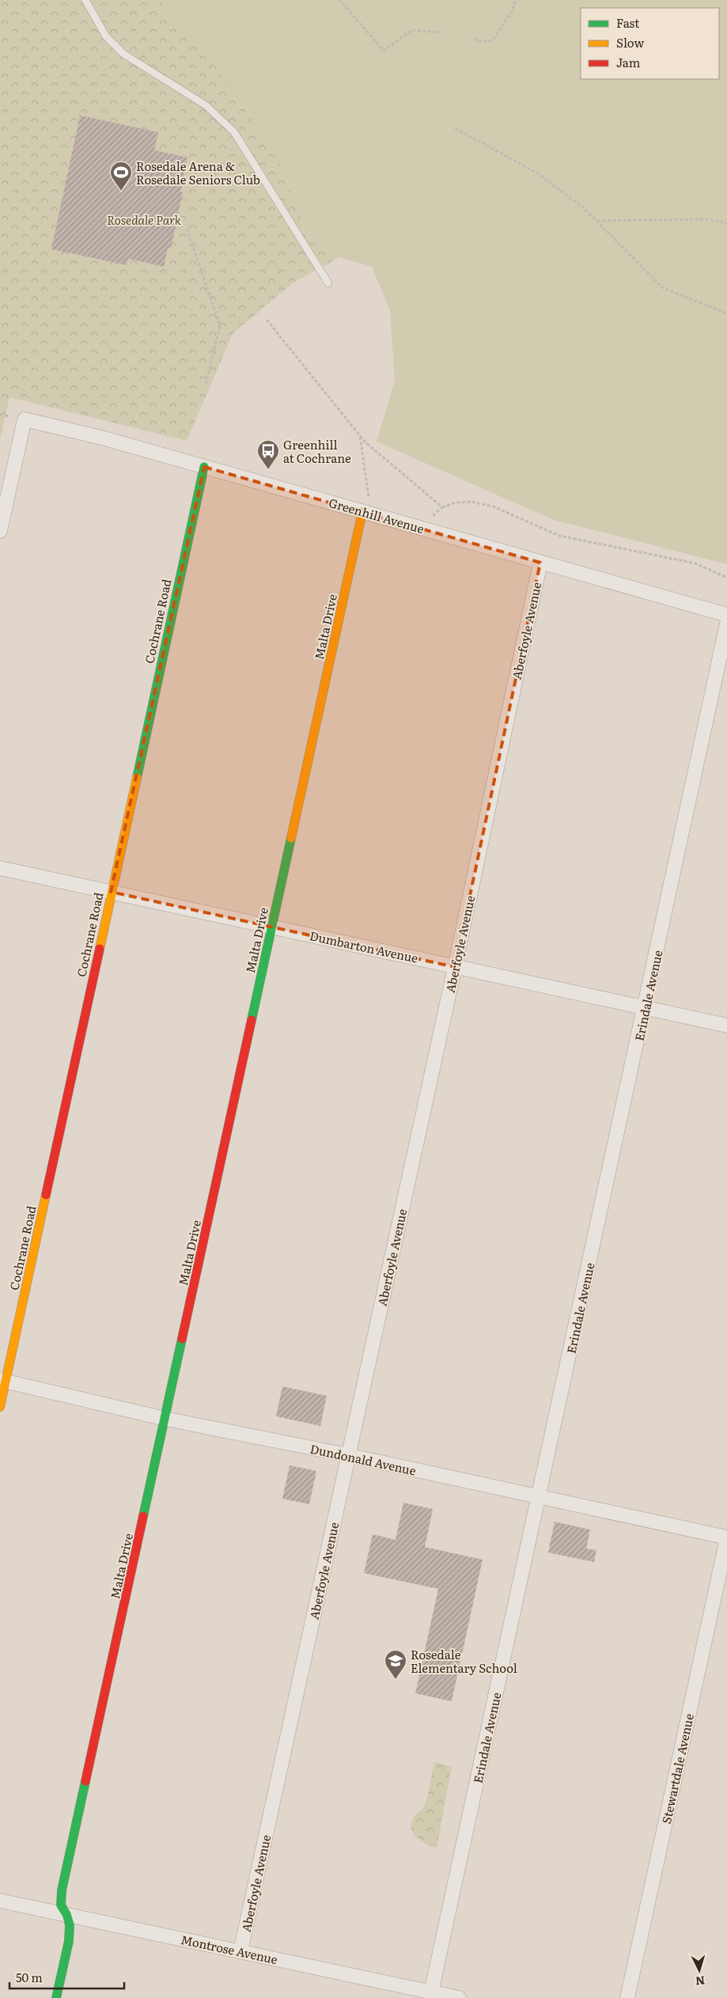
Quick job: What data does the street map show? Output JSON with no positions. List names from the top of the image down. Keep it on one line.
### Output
{"streets":{"street":["Greenhill Avenue","Cochrane Road","Malta Drive","Aberfoyle Avenue","Dumbarton Avenue","Erindale Avenue","Dundonald Avenue","Stewartdale Avenue","Montrose Avenue"]},"crossings":[["Greenhill Avenue","Cochrane Road"],["Greenhill Avenue","Malta Drive"],["Greenhill Avenue","Aberfoyle Avenue"],["Cochrane Road","Dumbarton Avenue"],["Cochrane Road","Dundonald Avenue"],["Malta Drive","Dumbarton Avenue"],["Malta Drive","Dundonald Avenue"],["Malta Drive","Montrose Avenue"],["Aberfoyle Avenue","Dumbarton Avenue"],["Aberfoyle Avenue","Dundonald Avenue"],["Aberfoyle Avenue","Montrose Avenue"],["Dumbarton Avenue","Erindale Avenue"],["Erindale Avenue","Dundonald Avenue"],["Erindale Avenue","Montrose Avenue"],["Dundonald Avenue","Stewartdale Avenue"]],"parks":["Rosedale Park"],"places":{"sports":["Rosedale Arena & Rosedale Seniors Club"],"bus stop":["Greenhill at Cochrane"],"school or university":["Rosedale Elementary School"]},"legend":["Fast","Slow","Jam"],"scale_bar":"50 m","north":"bottom"}
